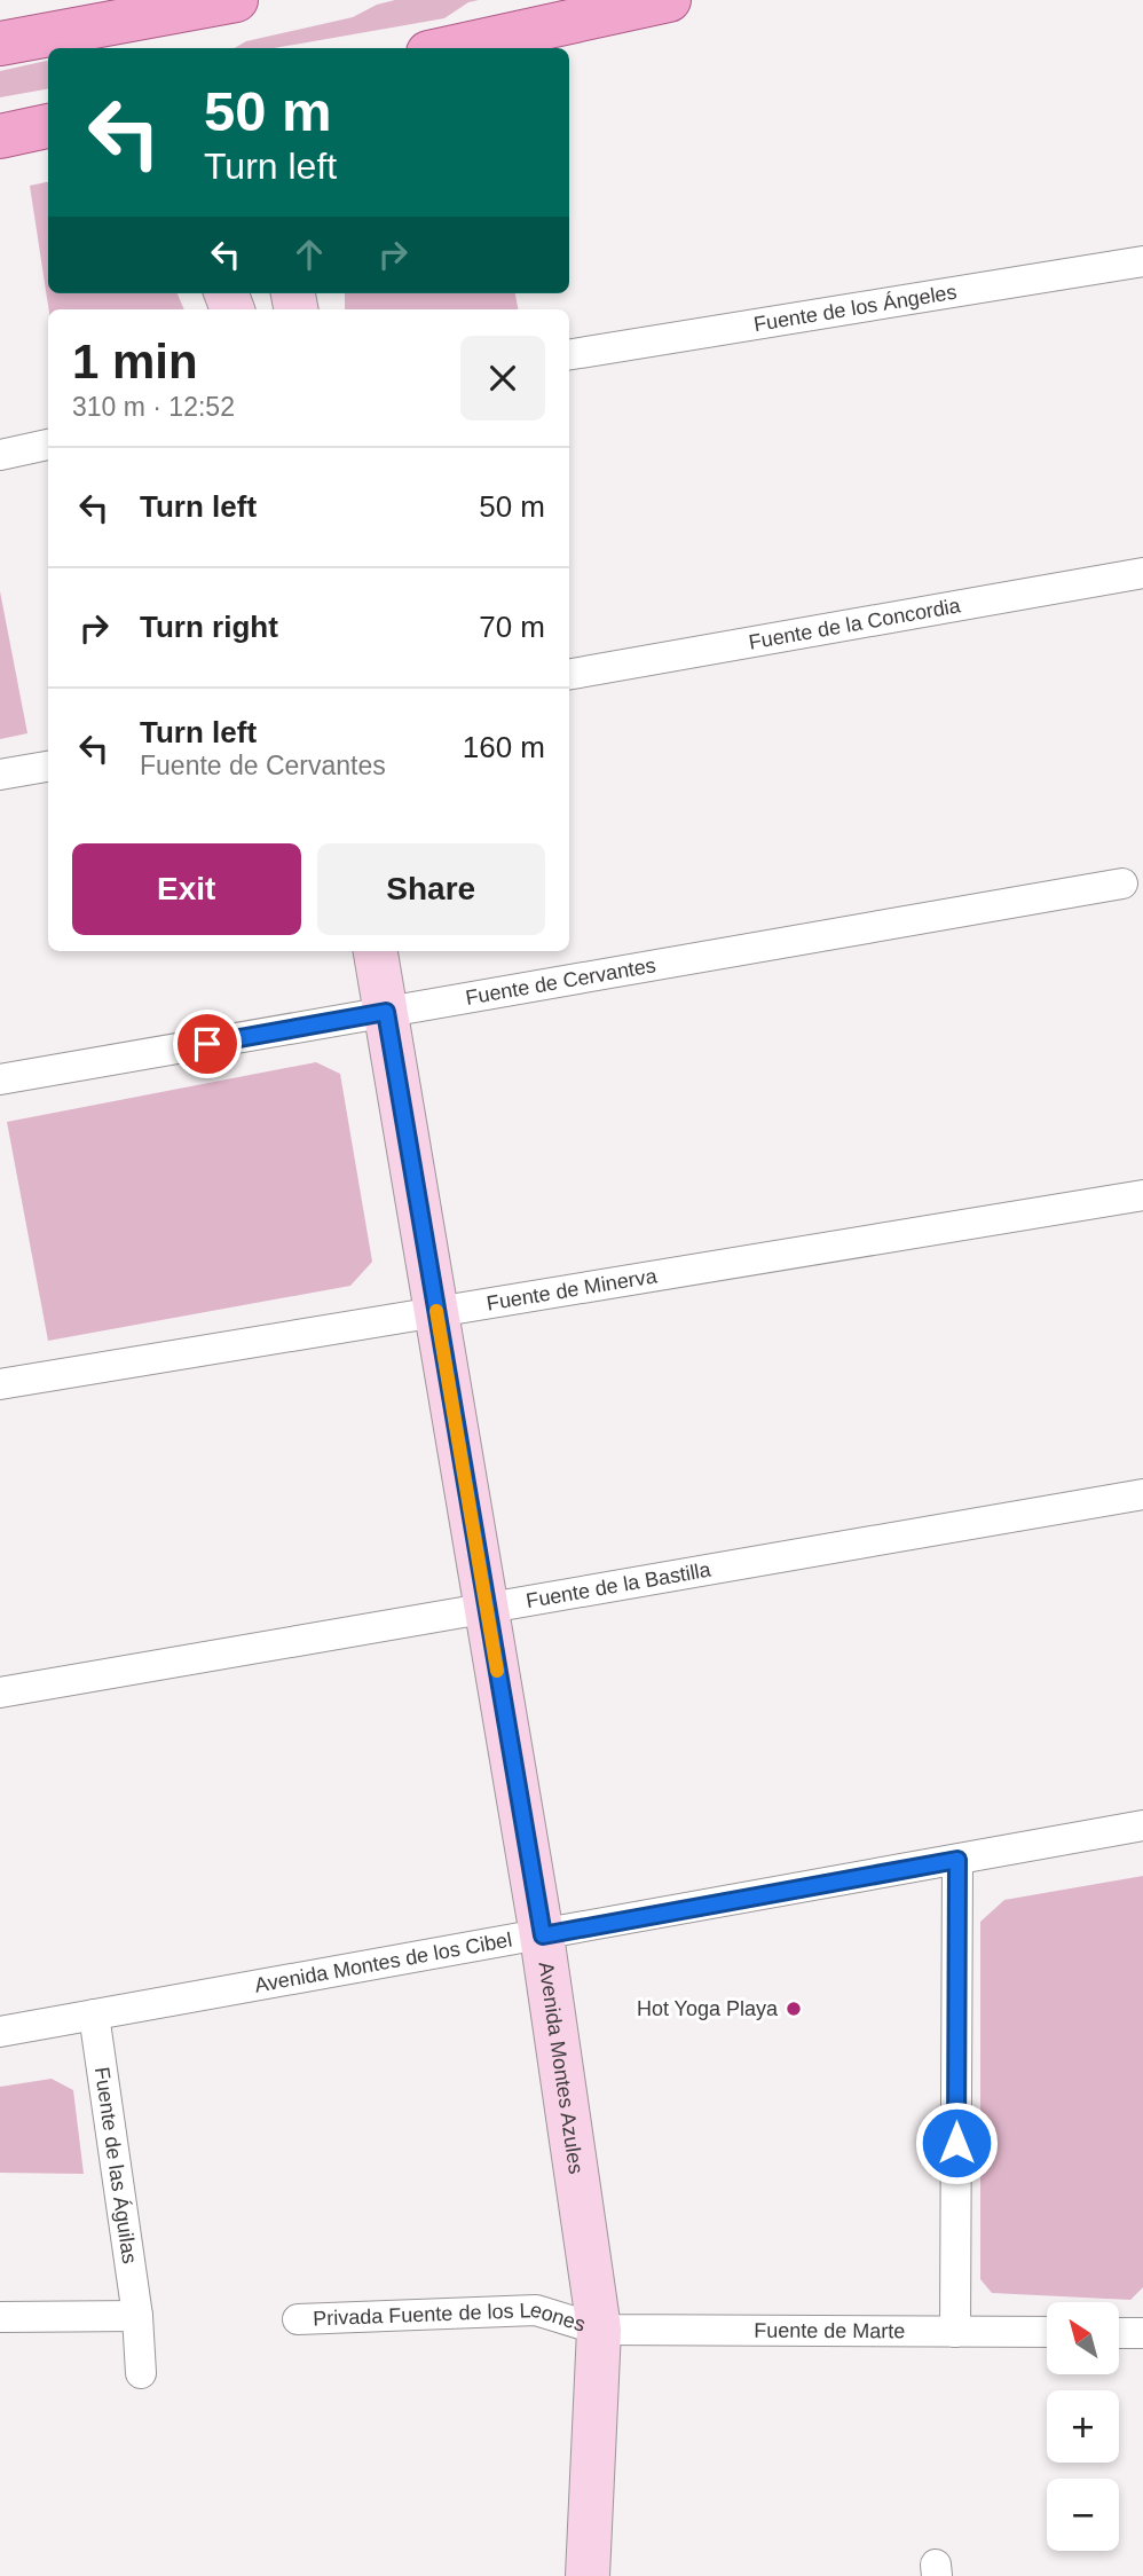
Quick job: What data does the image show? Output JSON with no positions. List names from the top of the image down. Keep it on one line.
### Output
{"streets":{"street":["Fuente de los Ángeles","Fuente de la Concordia","Fuente de Cervantes","Fuente de Minerva","Fuente de la Bastilla","Avenida Montes de los Cibel","Avenida Montes Azules","Fuente de las Águilas","Privada Fuente de los Leones","Fuente de Marte"]},"crossings":[["Fuente de Cervantes","Avenida Montes Azules"],["Fuente de Minerva","Avenida Montes Azules"],["Fuente de la Bastilla","Avenida Montes Azules"],["Avenida Montes de los Cibel","Avenida Montes Azules"],["Avenida Montes de los Cibel","Fuente de las Águilas"],["Avenida Montes Azules","Privada Fuente de los Leones"],["Avenida Montes Azules","Fuente de Marte"],["Privada Fuente de los Leones","Fuente de Marte"]],"places":["Hot Yoga Playa"],"north":"top left","page":{"turn":["50 m","Turn left"],"heading":["1 min","310 m · 12:52"],"list":[{"name":"Turn left","value":"50 m"},{"name":"Turn right","value":"70 m"},{"name":"Turn left","note":"Fuente de Cervantes","value":"160 m"}],"buttons":["Exit","Share"],"map_buttons":["+","−"]}}
